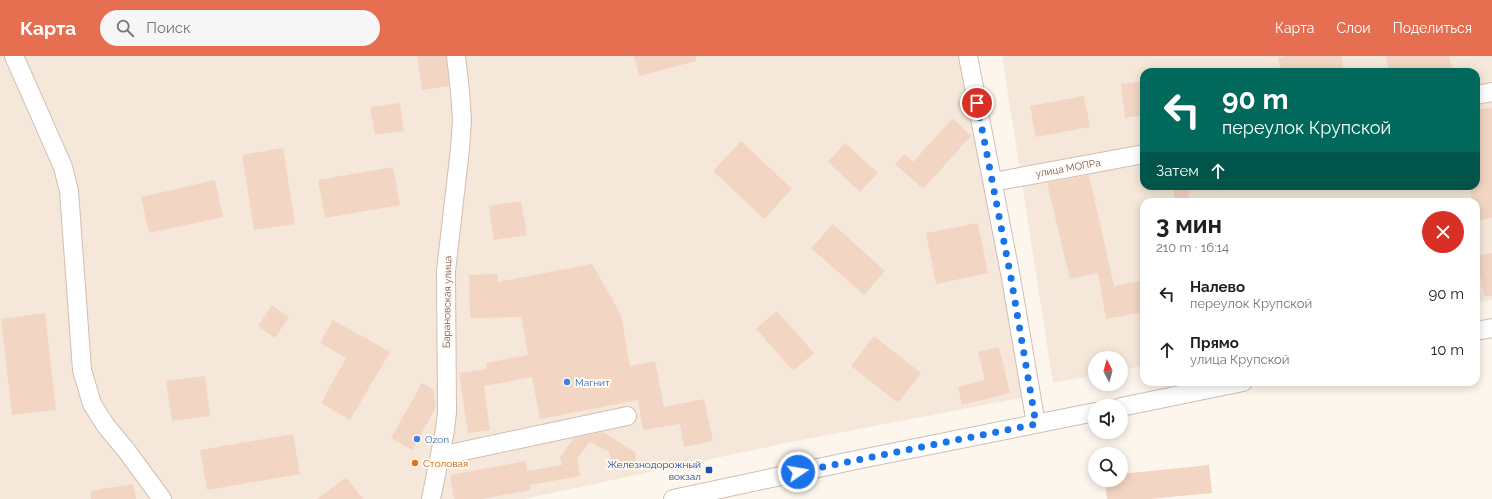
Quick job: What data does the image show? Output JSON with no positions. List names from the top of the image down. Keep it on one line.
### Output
{"streets":{"street":["улица МОПРа","Барановская улица"]},"places":{"other":["Магнит","Ozon","Столовая"],"transit":["Железнодорожный вокзал"]},"north":"top","page":{"header":"Карта","search":"Поиск","nav":["Карта","Слои","Поделиться"],"turn":["90 m","переулок Крупской"],"then":"Затем","heading":["3 мин","210 m · 16:14"],"list":[{"name":"Налево","note":"переулок Крупской","value":"90 m"},{"name":"Прямо","note":"улица Крупской","value":"10 m"}]}}
